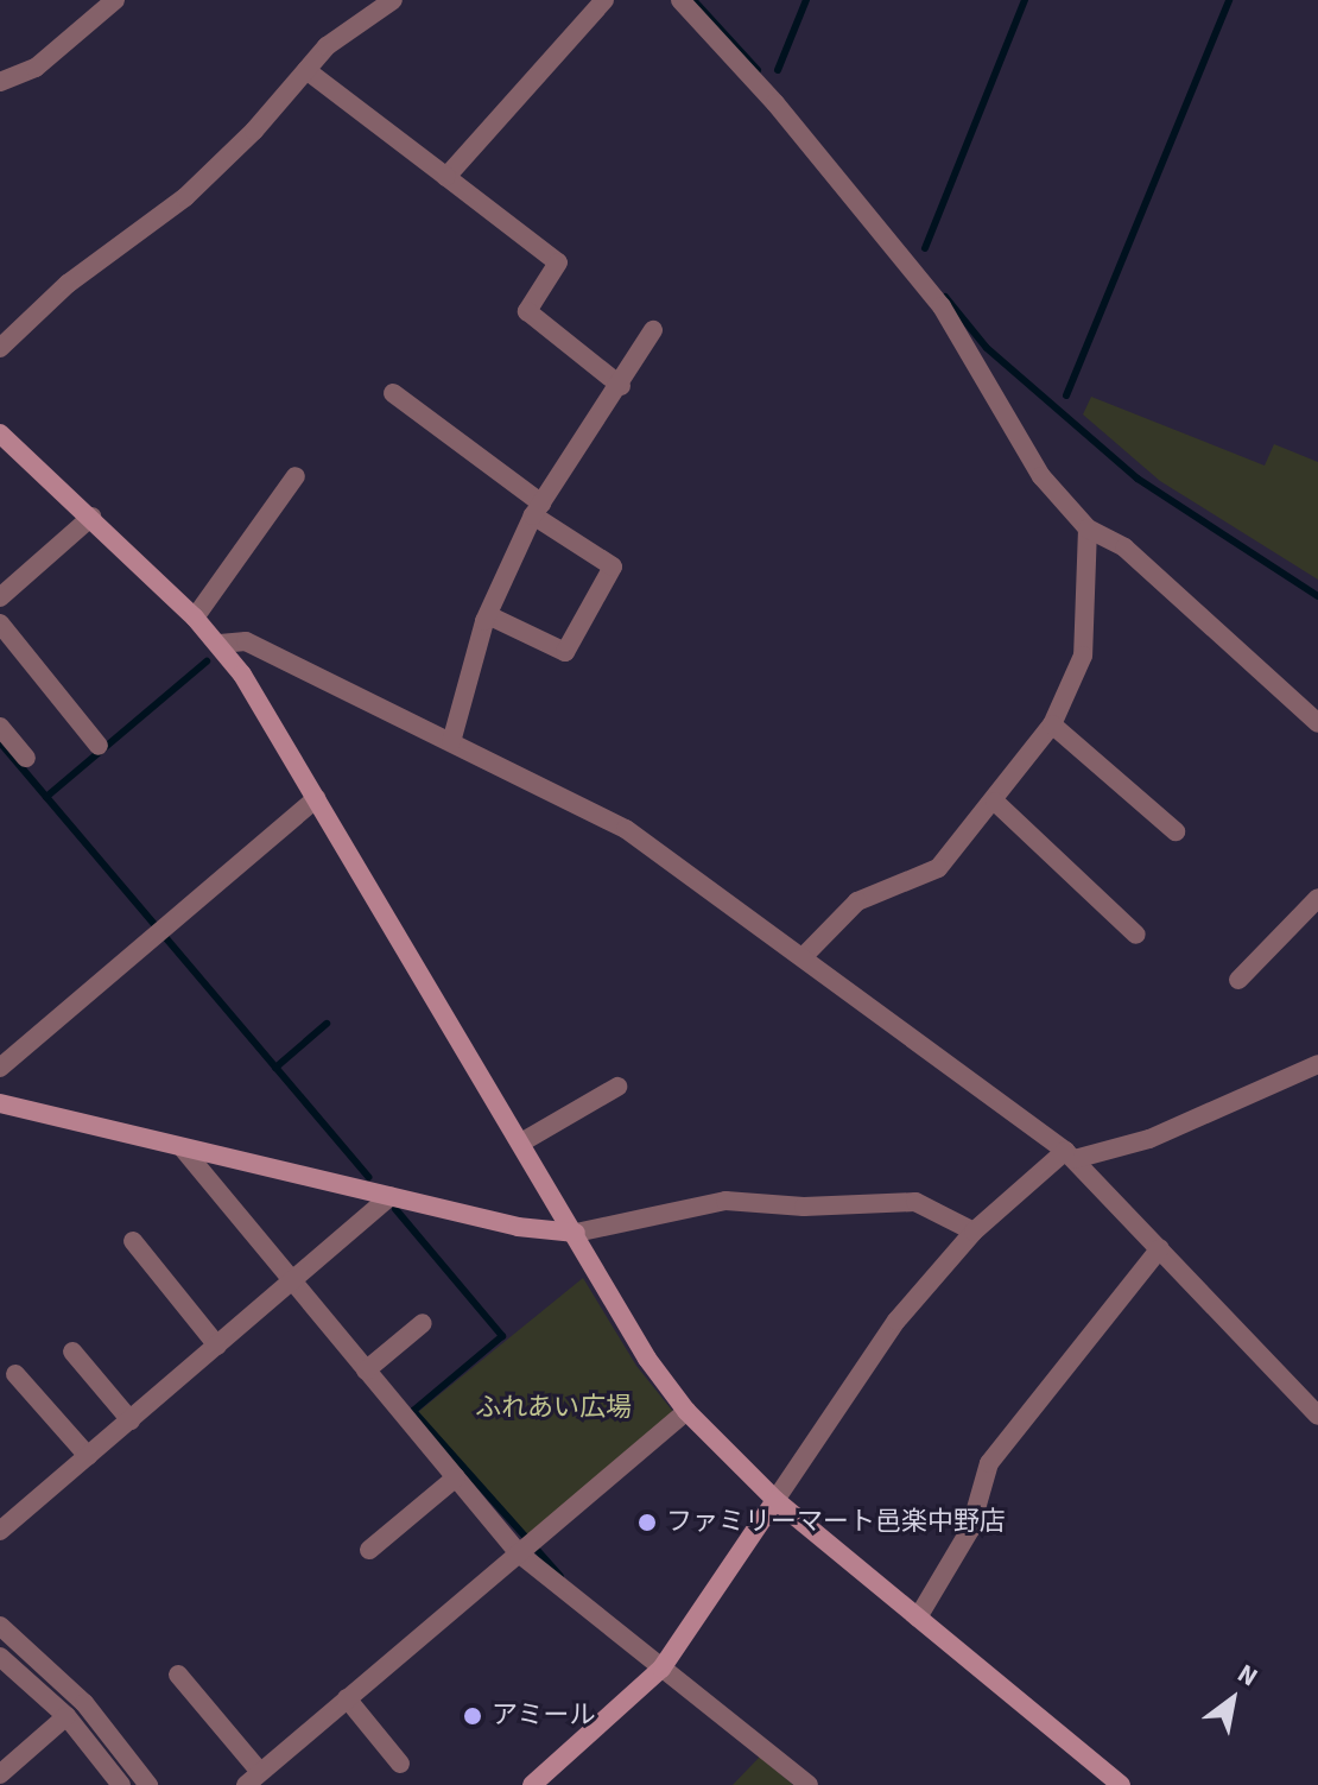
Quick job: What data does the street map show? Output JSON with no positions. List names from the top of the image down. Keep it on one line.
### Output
{"parks":["ふれあい広場"],"places":["ファミリーマート邑楽中野店","アミール"],"north":"top right"}
